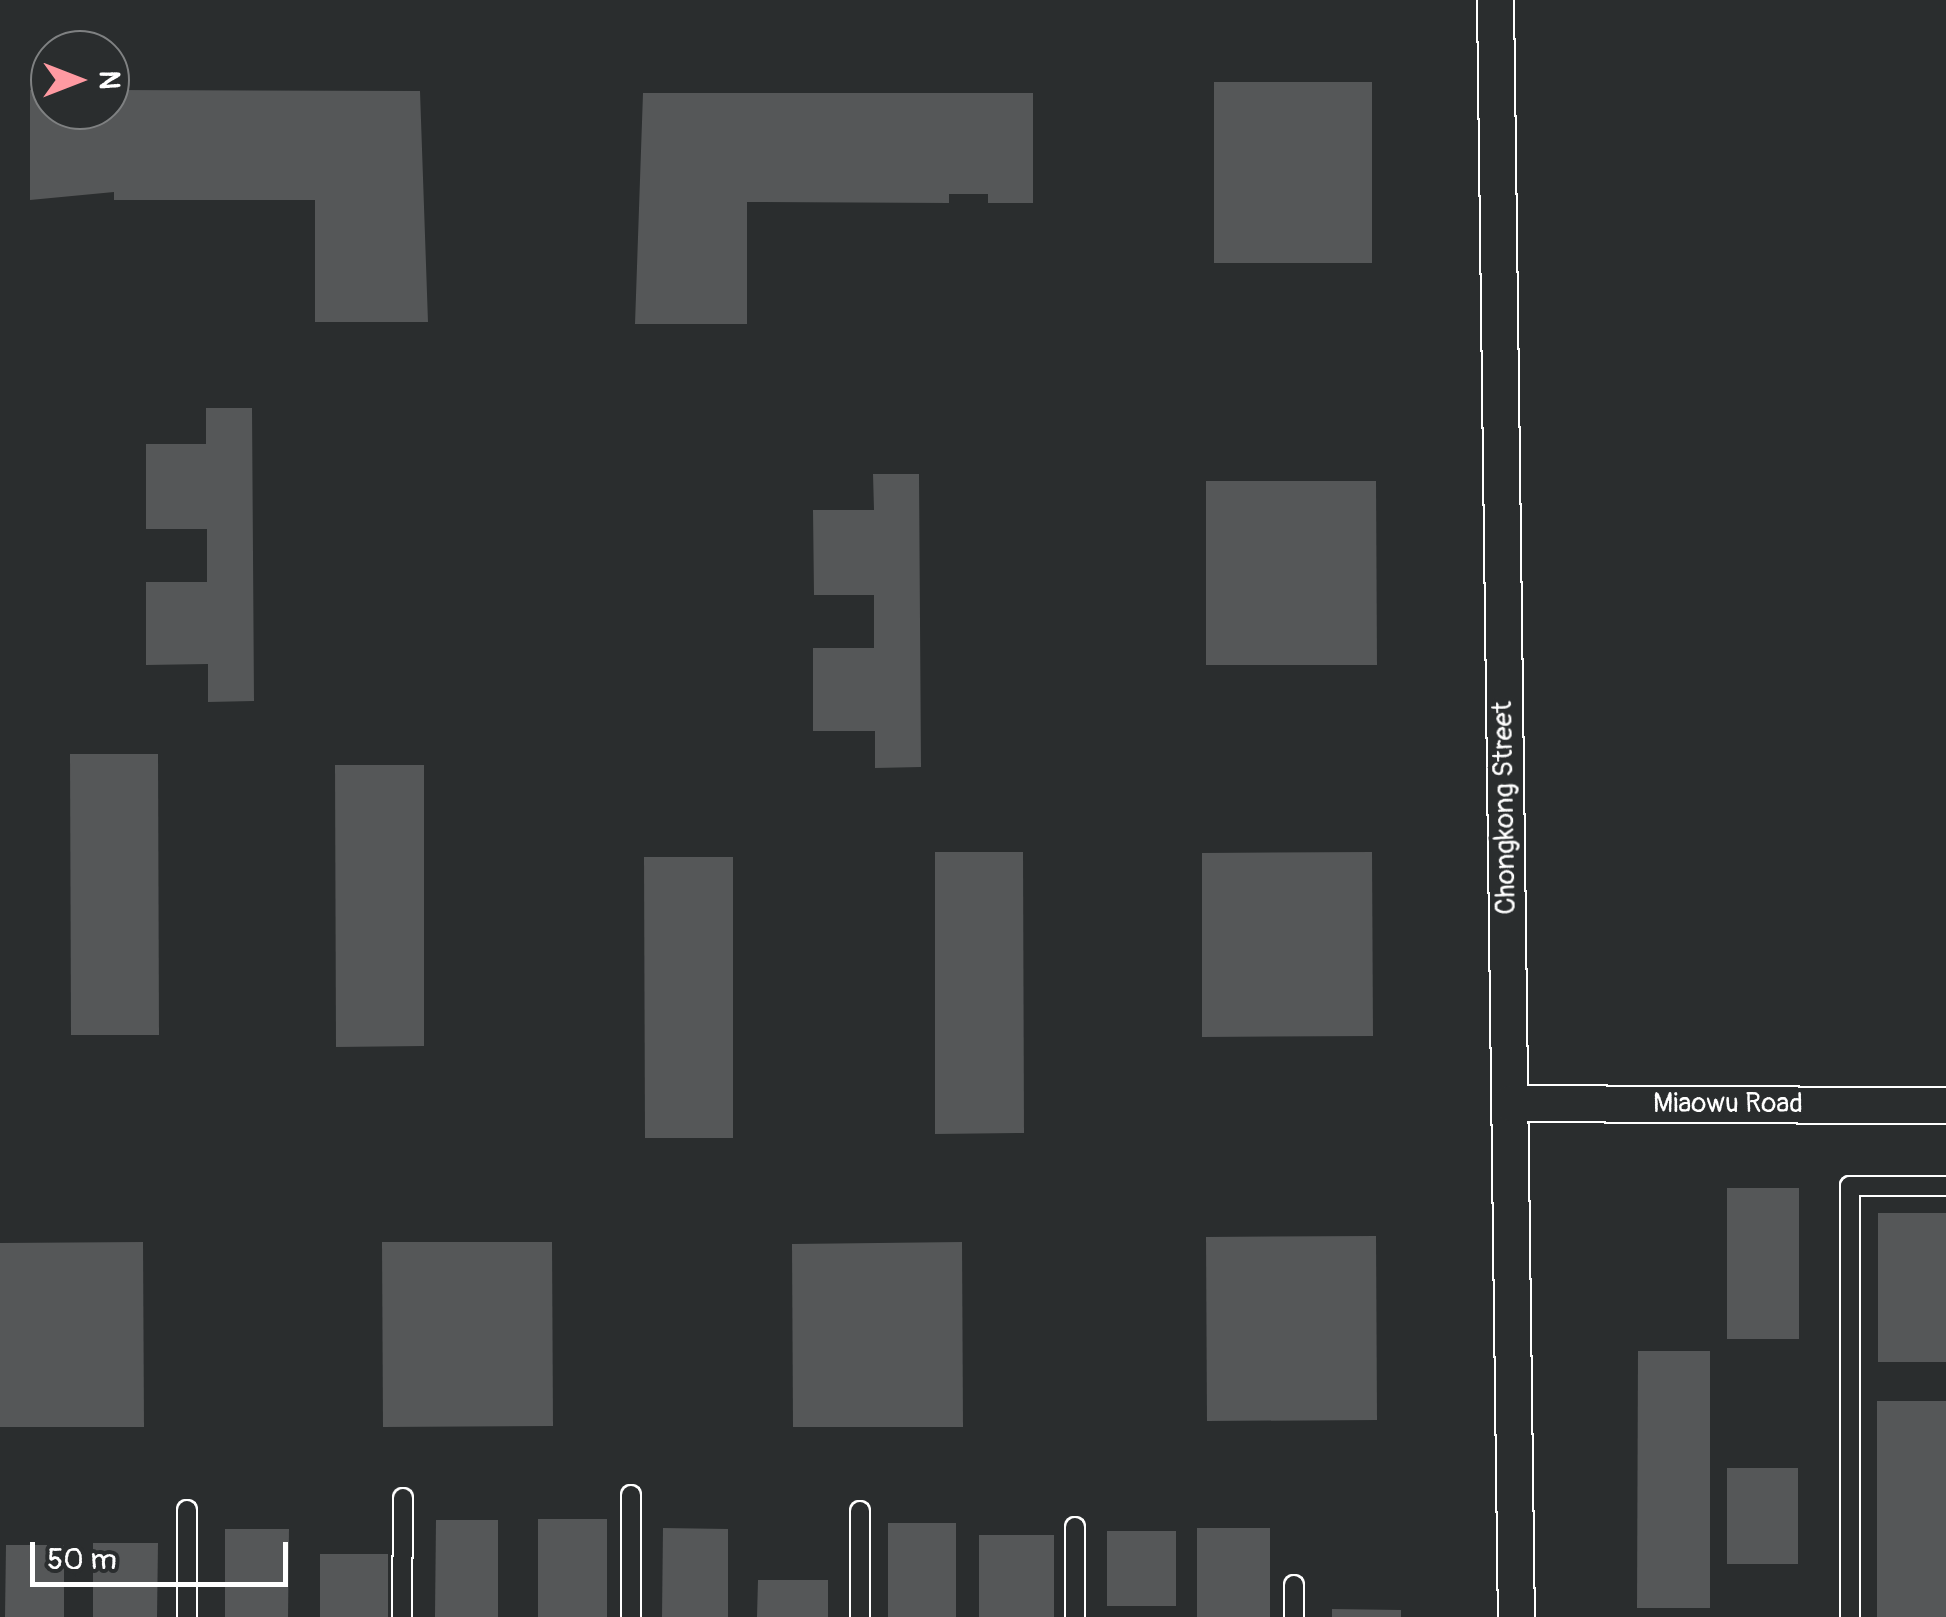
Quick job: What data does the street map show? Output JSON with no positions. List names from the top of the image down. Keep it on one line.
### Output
{"streets":{"street":["Chongkong Street","Miaowu Road"]},"crossings":[["Chongkong Street","Miaowu Road"]],"scale_bar":"50 m","north":"right"}
